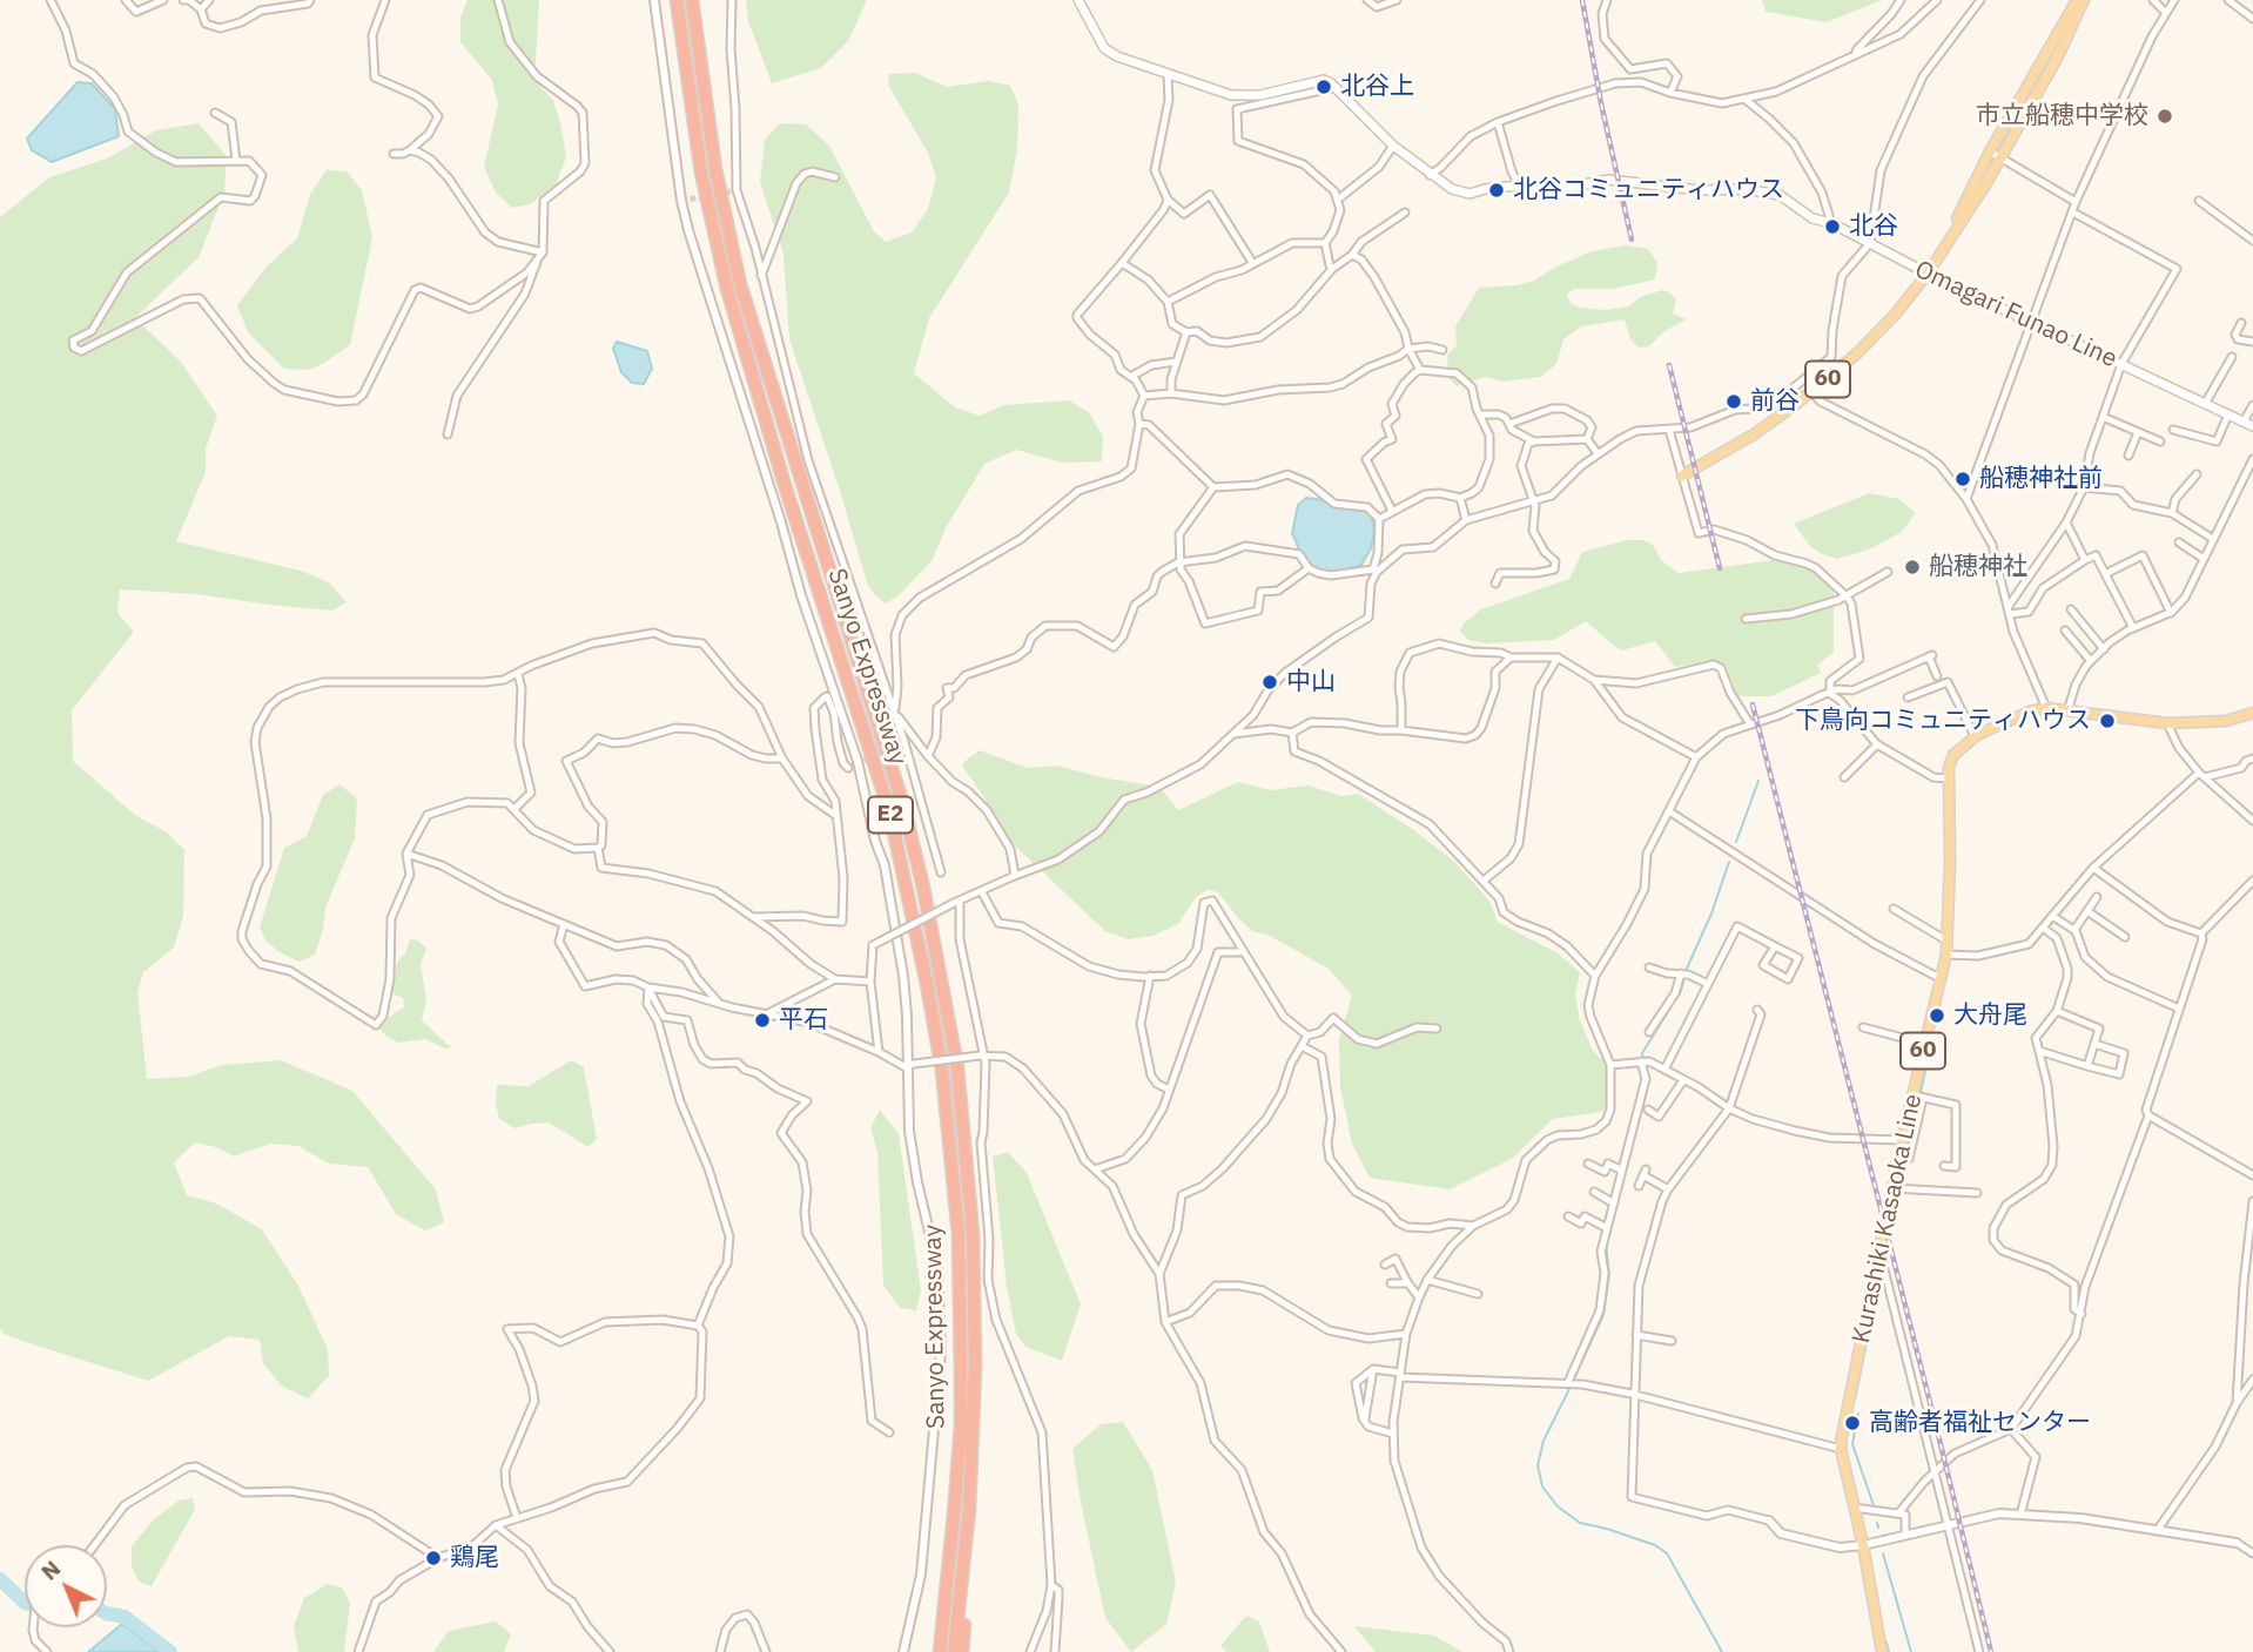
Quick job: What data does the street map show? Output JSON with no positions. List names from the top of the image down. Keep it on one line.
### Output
{"streets":{"highway":["Sanyo Expressway","E2"],"main road":["Omagari Funao Line","60","Kurashiki Kasaoka Line"]},"crossings":[["Omagari Funao Line","60"]],"places":["北谷上","市立船穂中学校","北谷コミュニティハウス","北谷","前谷","船穂神社前","船穂神社","中山","下鳥向コミュニティハウス","大舟尾","平石","高齢者福祉センター","鶏尾"],"north":"top left"}
